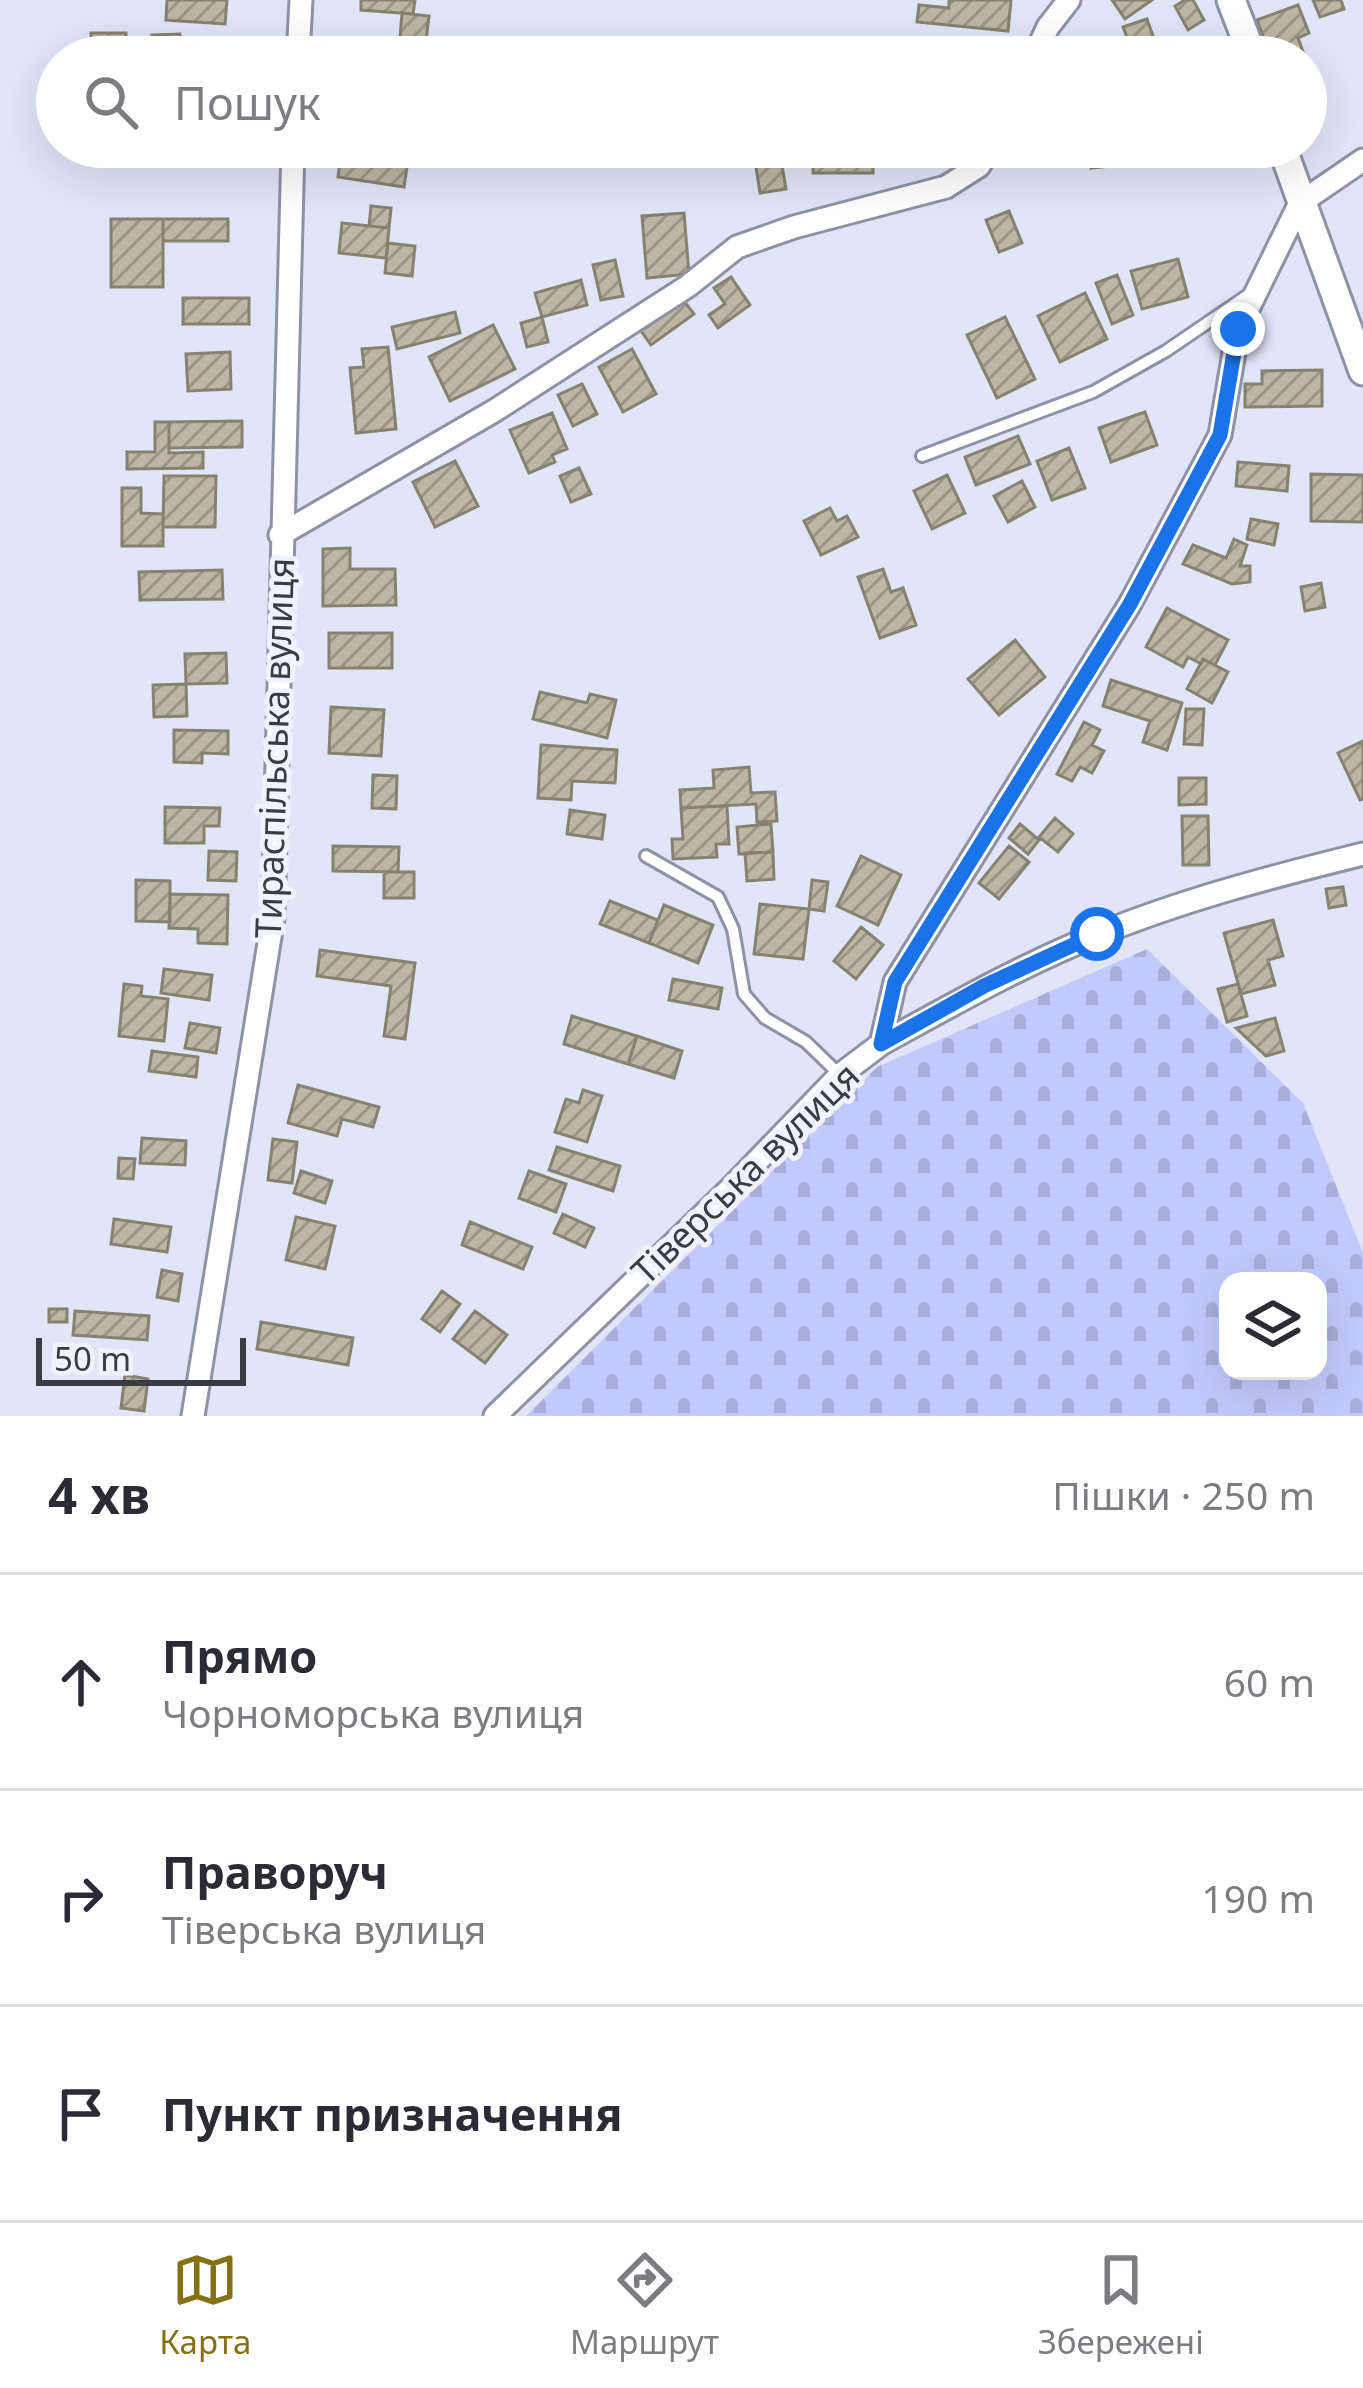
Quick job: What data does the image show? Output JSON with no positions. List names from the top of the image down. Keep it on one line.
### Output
{"streets":{"street":["Тираспільська вулиця","Тіверська вулиця"]},"scale_bar":"50 m","page":{"search":"Пошук","scale":"50 m","heading":["4 хв","Пішки · 250 m"],"list":[["Прямо","Чорноморська вулиця","60 m"],["Праворуч","Тіверська вулиця","190 m"],"Пункт призначення"],"nav":["Карта","Маршрут","Збережені"]}}
